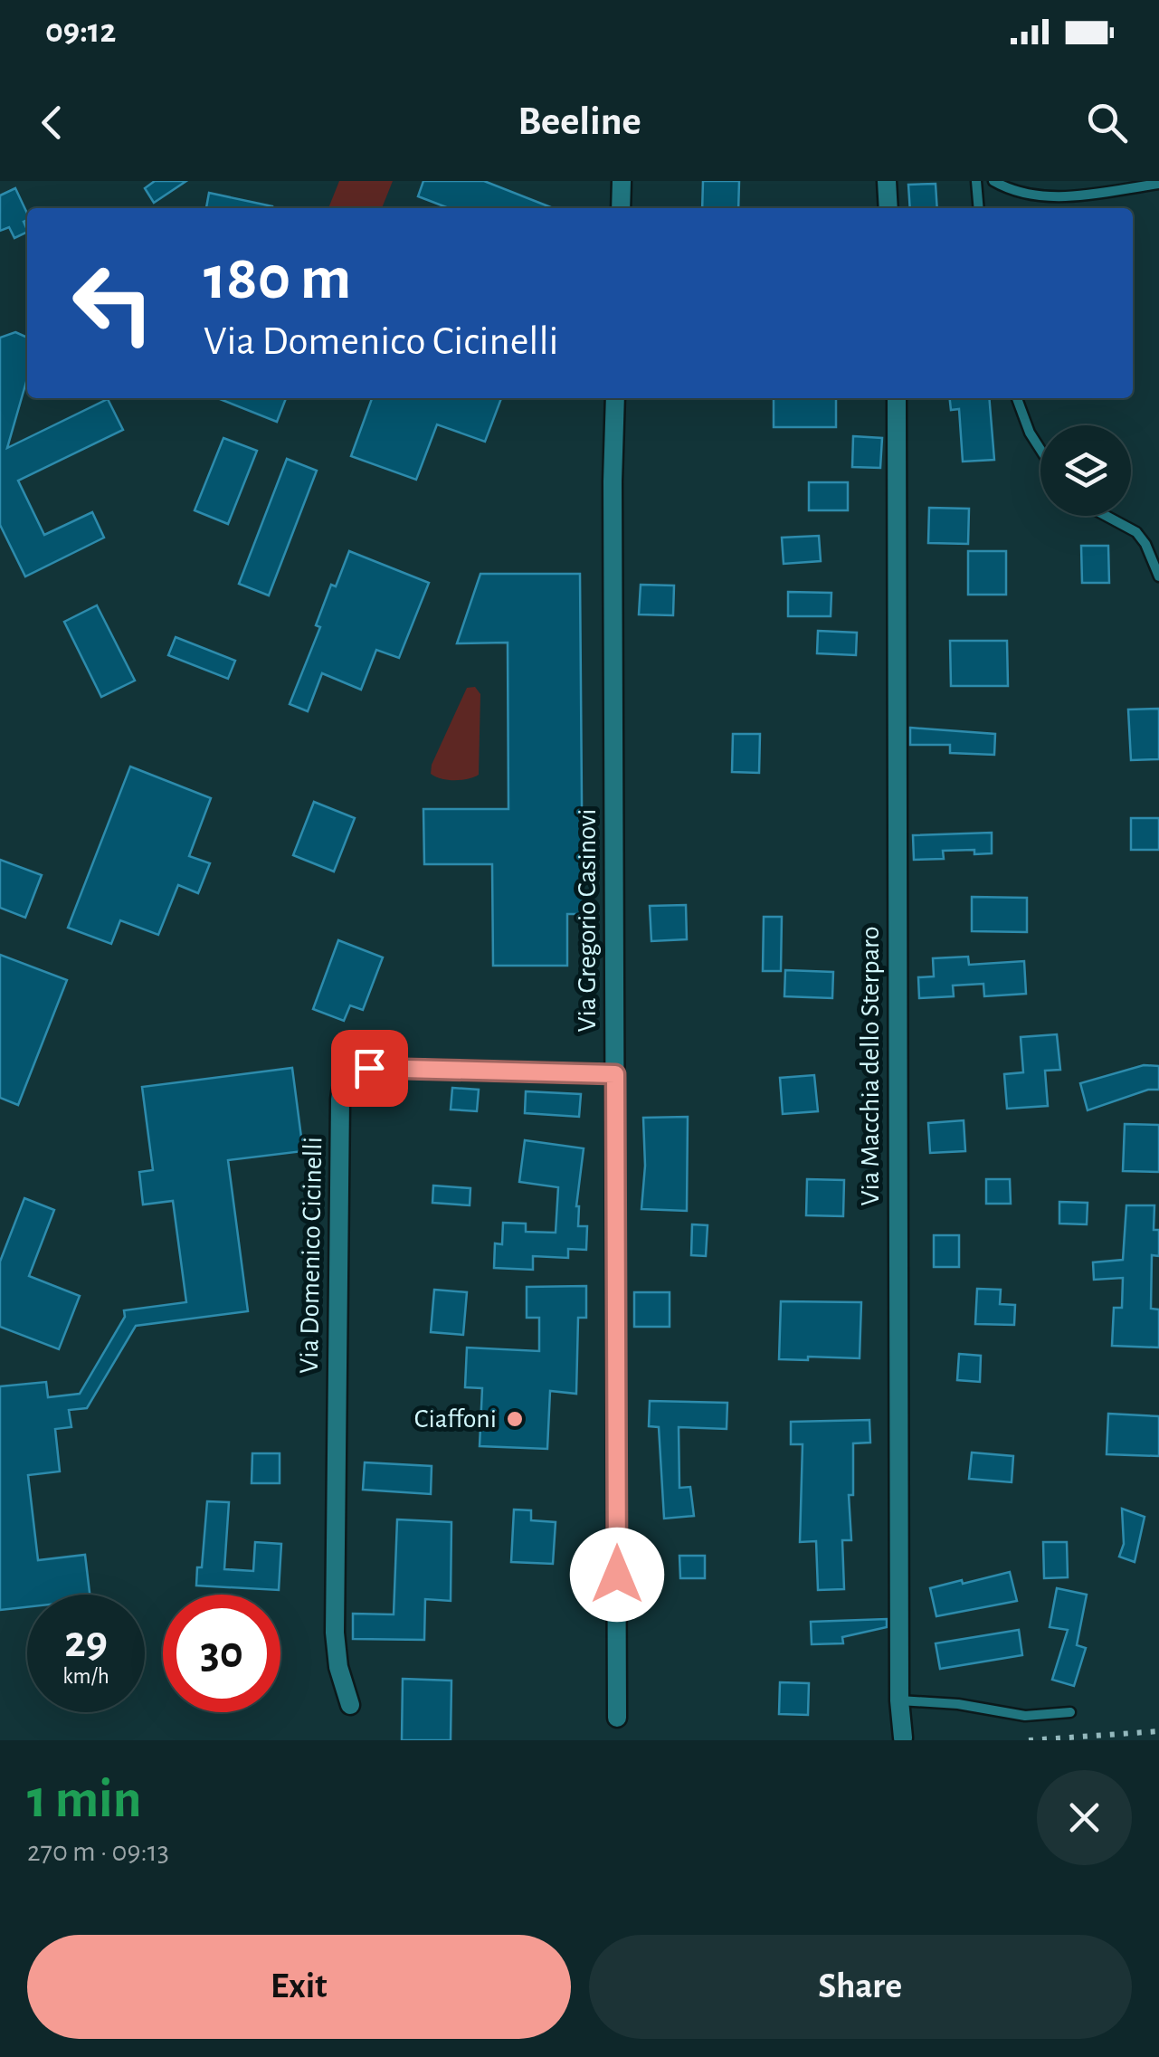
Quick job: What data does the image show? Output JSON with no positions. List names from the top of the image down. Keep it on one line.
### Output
{"streets":{"street":["Via Gregorio Casinovi","Via Macchia dello Sterparo","Via Domenico Cicinelli"]},"crossings":[["Via Gregorio Casinovi","Via Domenico Cicinelli"]],"places":["Ciaffoni"],"page":{"status":"09:12","header":"Beeline","turn":["180 m","Via Domenico Cicinelli"],"speed":"29 km/h","limit":"30","heading":["1 min","270 m · 09:13"],"buttons":["Exit","Share"]}}
